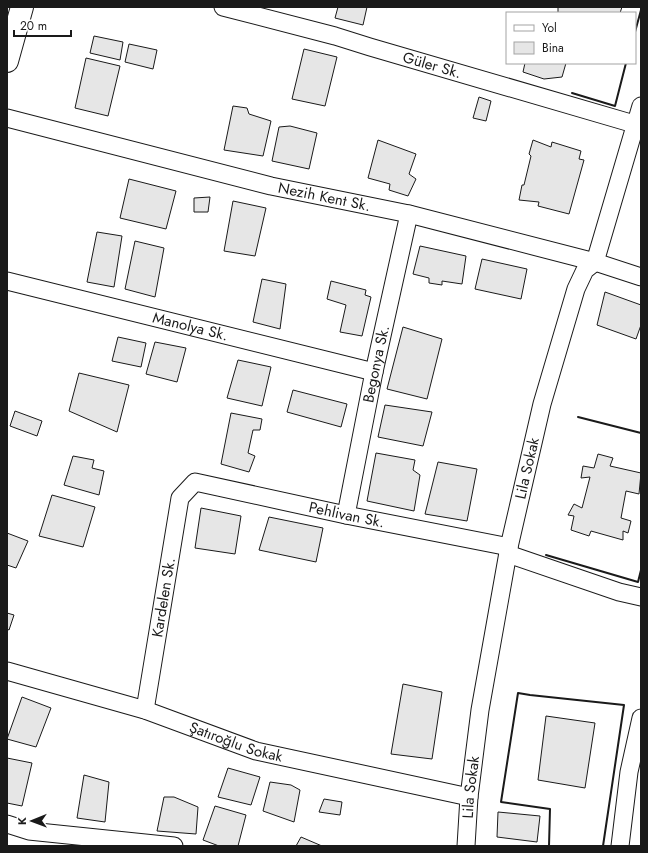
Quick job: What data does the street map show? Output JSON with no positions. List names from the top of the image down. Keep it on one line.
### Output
{"streets":{"street":["Güler Sk.","Nezih Kent Sk.","Manolya Sk.","Begonya Sk.","Lila Sokak","Pehlivan Sk.","Kardelen Sk.","Şatıroğlu Sokak"]},"crossings":[["Güler Sk.","Lila Sokak"],["Nezih Kent Sk.","Begonya Sk."],["Nezih Kent Sk.","Lila Sokak"],["Manolya Sk.","Begonya Sk."],["Begonya Sk.","Pehlivan Sk."],["Lila Sokak","Pehlivan Sk."],["Lila Sokak","Şatıroğlu Sokak"],["Pehlivan Sk.","Kardelen Sk."],["Kardelen Sk.","Şatıroğlu Sokak"]],"legend":["Yol","Bina"],"scale_bar":"20 m","north":"left"}
